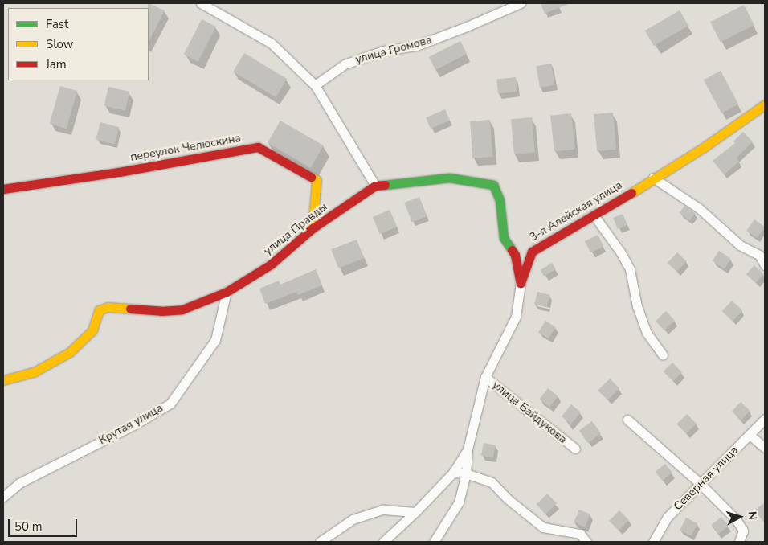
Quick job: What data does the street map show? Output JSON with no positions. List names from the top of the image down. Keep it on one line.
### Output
{"streets":{"street":["улица Громова","переулок Челюскина","3-я Алейская улица","улица Правды","улица Байдукова","Крутая улица","Северная улица"]},"crossings":[["переулок Челюскина","улица Правды"],["улица Правды","Крутая улица"]],"legend":["Fast","Slow","Jam"],"scale_bar":"50 m","north":"right"}
